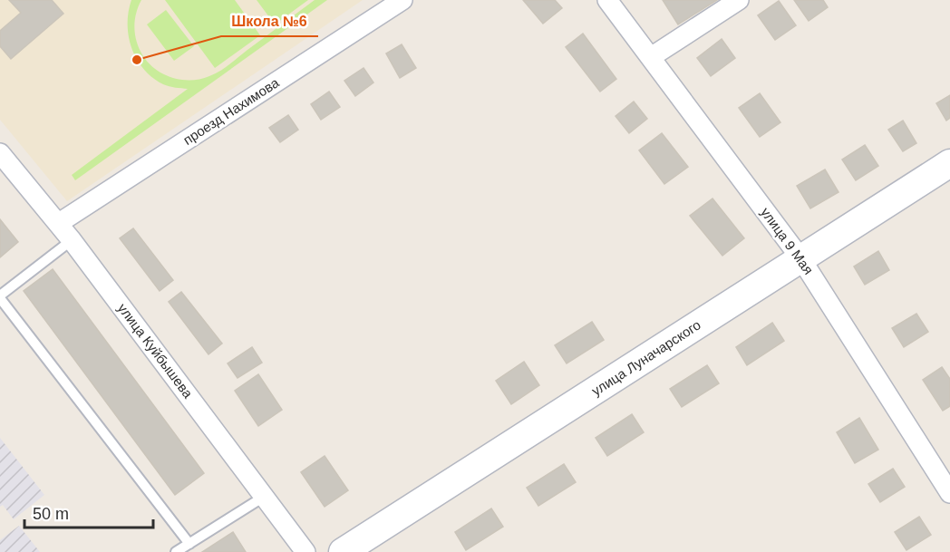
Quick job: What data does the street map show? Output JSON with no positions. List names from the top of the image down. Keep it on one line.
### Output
{"streets":{"street":["проезд Нахимова","улица 9 Мая","улица Куйбышева","улица Луначарского"]},"crossings":[["проезд Нахимова","улица Куйбышева"],["улица 9 Мая","улица Луначарского"]],"places":["Школа №6"],"scale_bar":"50 m"}
